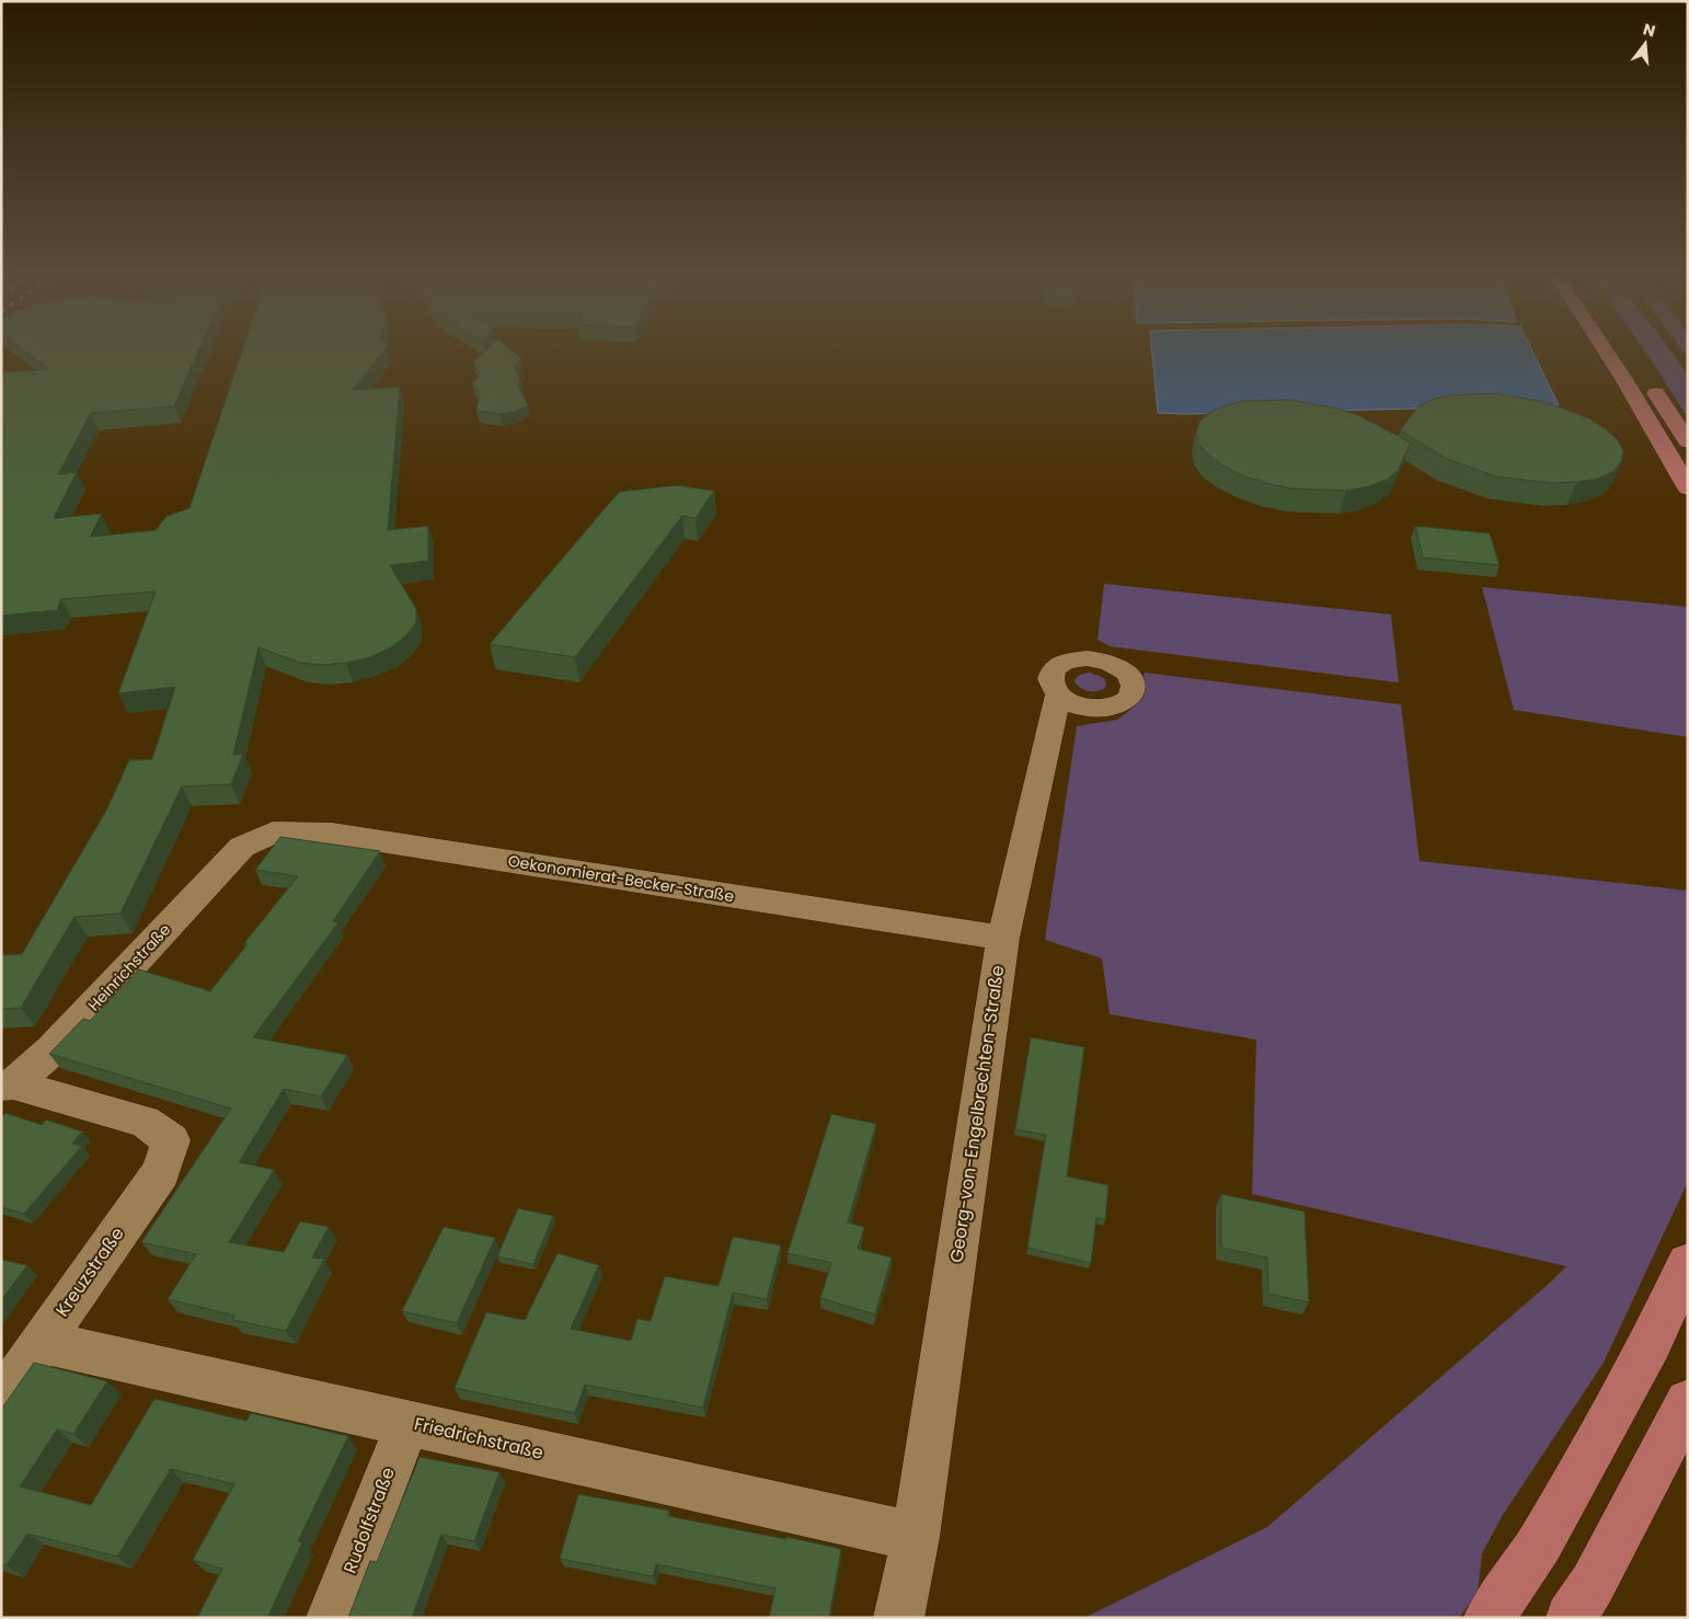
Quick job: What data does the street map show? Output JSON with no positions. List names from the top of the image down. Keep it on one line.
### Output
{"streets":{"street":["Oekonomierat-Becker-Straße","Heinrichstraße","Georg-von-Engelbrechten-Straße","Kreuzstraße","Friedrichstraße","Rudolfstraße"]},"crossings":[["Oekonomierat-Becker-Straße","Heinrichstraße"],["Oekonomierat-Becker-Straße","Georg-von-Engelbrechten-Straße"],["Heinrichstraße","Kreuzstraße"],["Georg-von-Engelbrechten-Straße","Friedrichstraße"],["Kreuzstraße","Friedrichstraße"],["Friedrichstraße","Rudolfstraße"]],"north":"top"}
